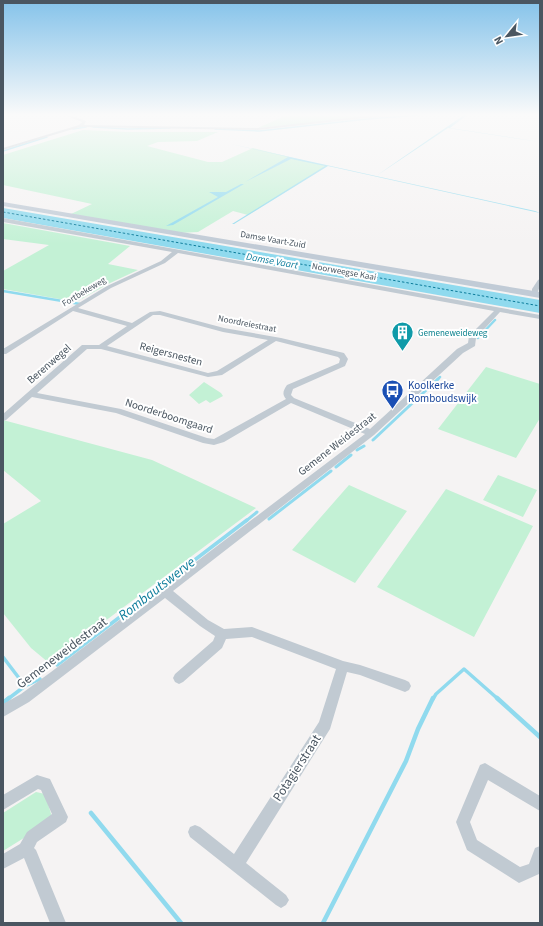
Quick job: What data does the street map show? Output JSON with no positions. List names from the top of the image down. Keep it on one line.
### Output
{"streets":{"street":["Damse Vaart-Zuid","Noorweegse Kaai","Fortbekeweg","Noordreiestraat","Reigersnesten","Berenwegel","Noorderboomgaard","Gemene Weidestraat","Gemeneweidestraat","Potagierstraat"]},"crossings":[["Noorweegse Kaai","Fortbekeweg"],["Noorweegse Kaai","Gemene Weidestraat"],["Noordreiestraat","Reigersnesten"],["Noordreiestraat","Berenwegel"],["Noordreiestraat","Noorderboomgaard"],["Reigersnesten","Berenwegel"],["Berenwegel","Noorderboomgaard"],["Gemene Weidestraat","Gemeneweidestraat"]],"water":["Damse Vaart","Rombautswerve"],"places":{"building":["Gemeneweideweg"],"bus stop":["Koolkerke Romboudswijk"]},"north":"bottom left"}
